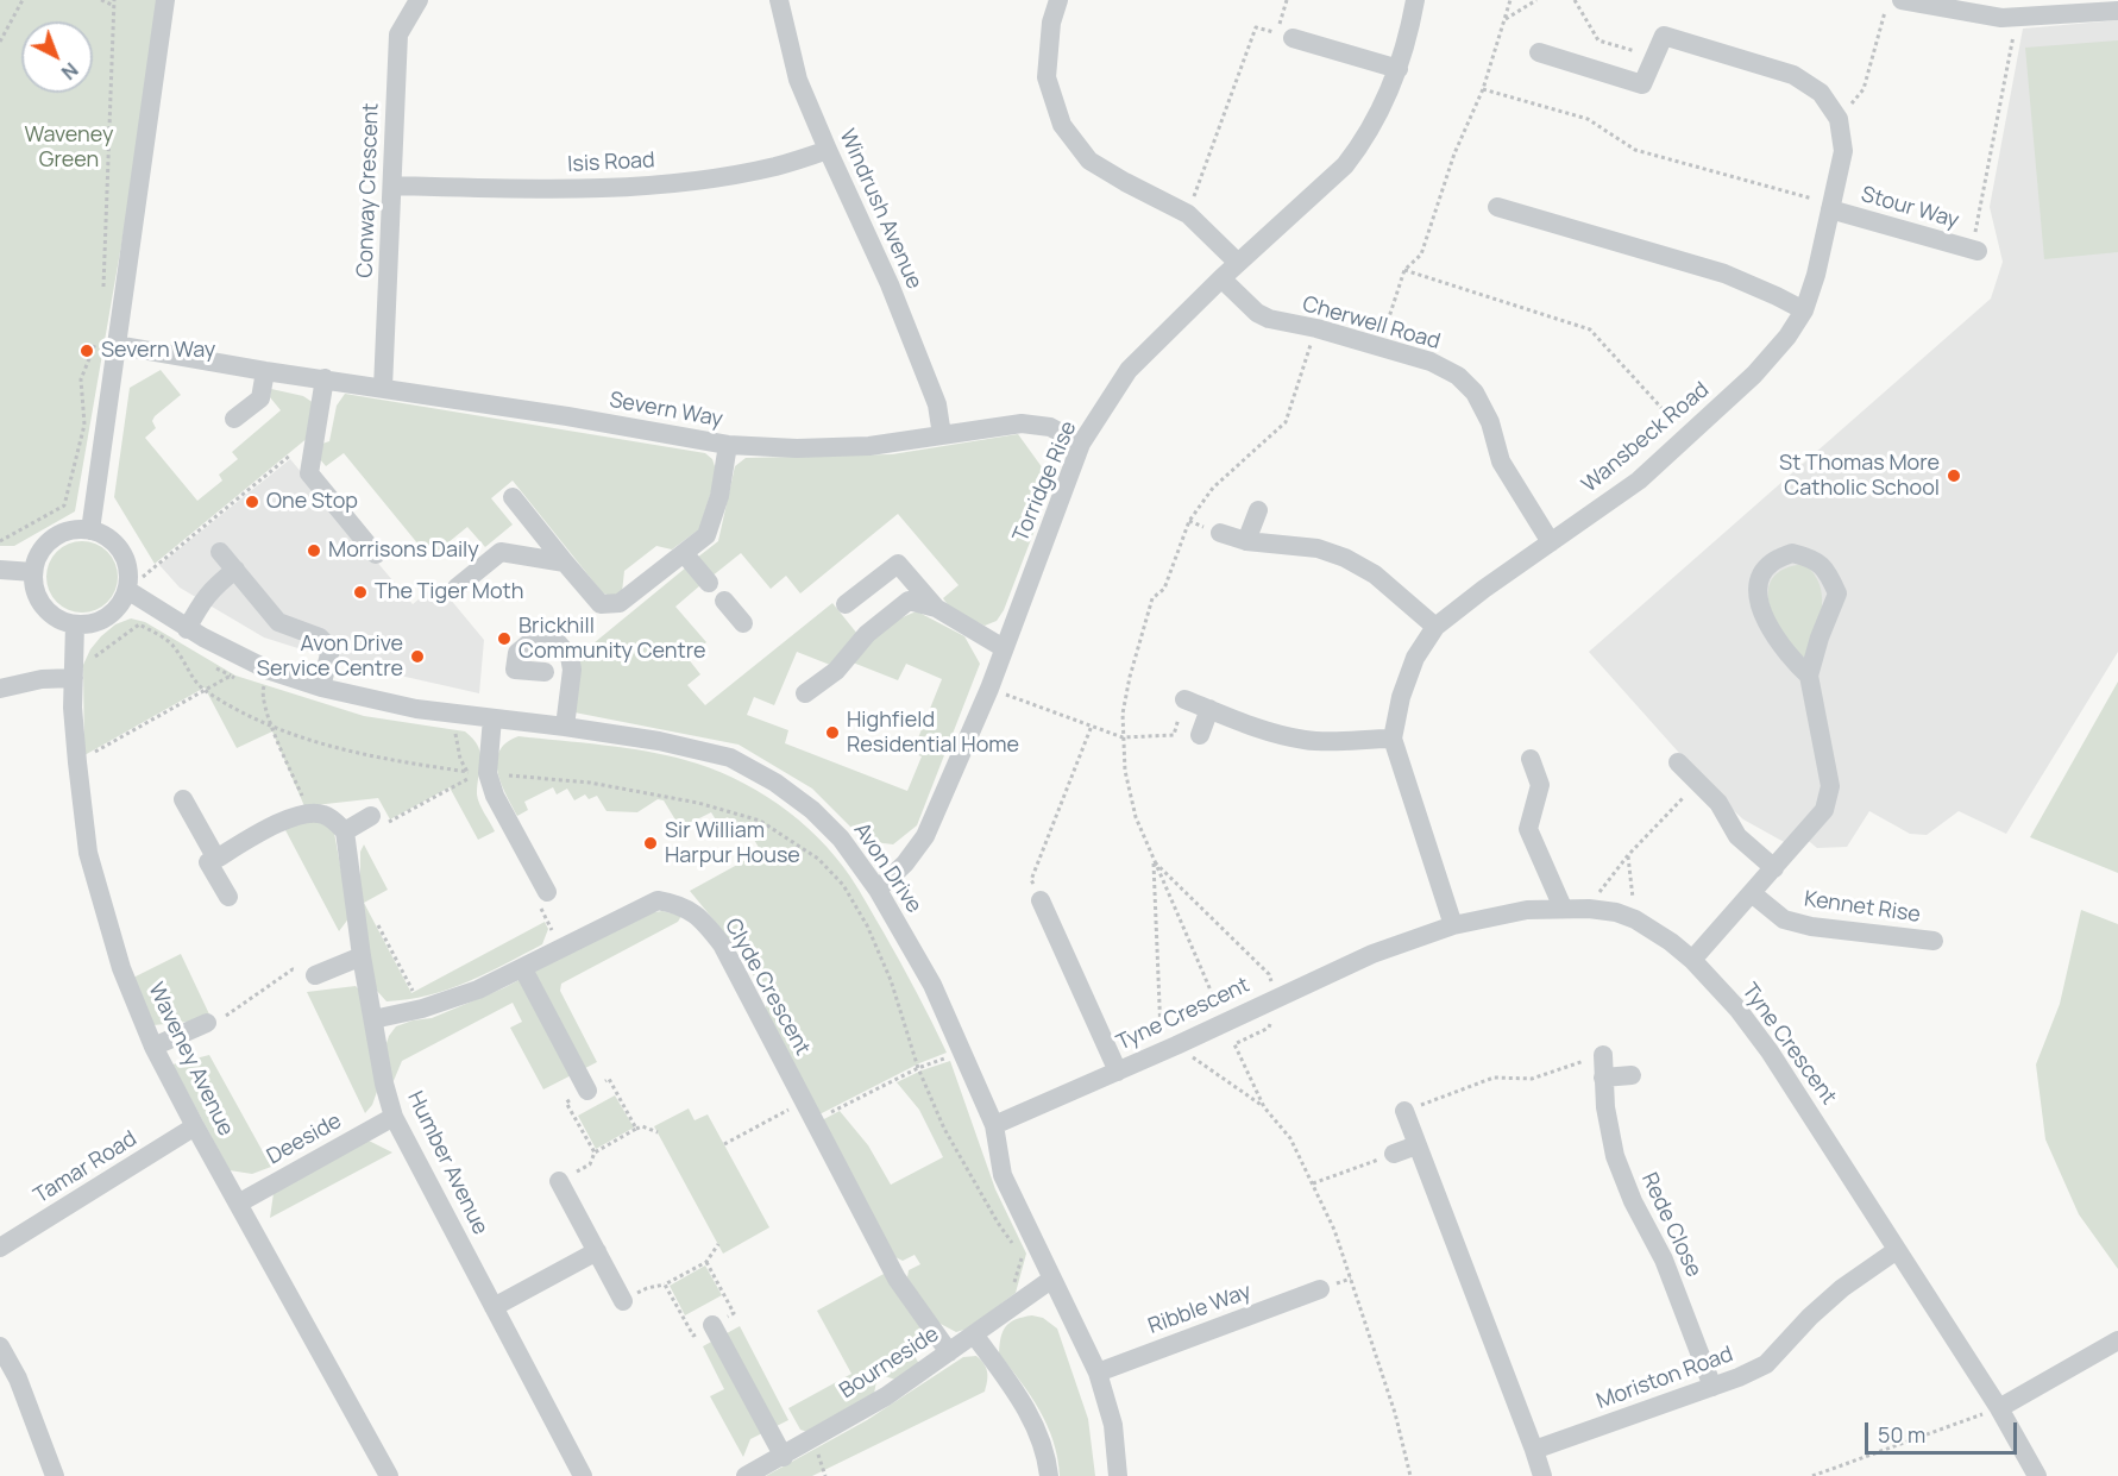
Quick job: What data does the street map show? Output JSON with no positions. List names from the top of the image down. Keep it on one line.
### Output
{"streets":{"street":["Isis Road","Conway Crescent","Stour Way","Windrush Avenue","Cherwell Road","Severn Way","Wansbeck Road","Torridge Rise","Avon Drive","Kennet Rise","Clyde Crescent","Tyne Crescent","Waveney Avenue","Deeside","Humber Avenue","Tamar Road","Rede Close","Ribble Way","Bourneside","Moriston Road"]},"crossings":[["Isis Road","Conway Crescent"],["Isis Road","Windrush Avenue"],["Conway Crescent","Severn Way"],["Stour Way","Wansbeck Road"],["Windrush Avenue","Severn Way"],["Cherwell Road","Wansbeck Road"],["Cherwell Road","Torridge Rise"],["Severn Way","Torridge Rise"],["Wansbeck Road","Tyne Crescent"],["Torridge Rise","Avon Drive"],["Avon Drive","Tyne Crescent"],["Avon Drive","Waveney Avenue"],["Avon Drive","Ribble Way"],["Avon Drive","Bourneside"],["Clyde Crescent","Humber Avenue"],["Clyde Crescent","Bourneside"],["Tyne Crescent","Moriston Road"],["Waveney Avenue","Deeside"],["Waveney Avenue","Tamar Road"],["Deeside","Humber Avenue"],["Rede Close","Moriston Road"]],"parks":["Waveney Green"],"places":["Severn Way","St Thomas More Catholic School","One Stop","Morrisons Daily","The Tiger Moth","Brickhill Community Centre","Avon Drive Service Centre","Highfield Residential Home","Sir William Harpur House"],"scale_bar":"50 m","north":"bottom right"}
